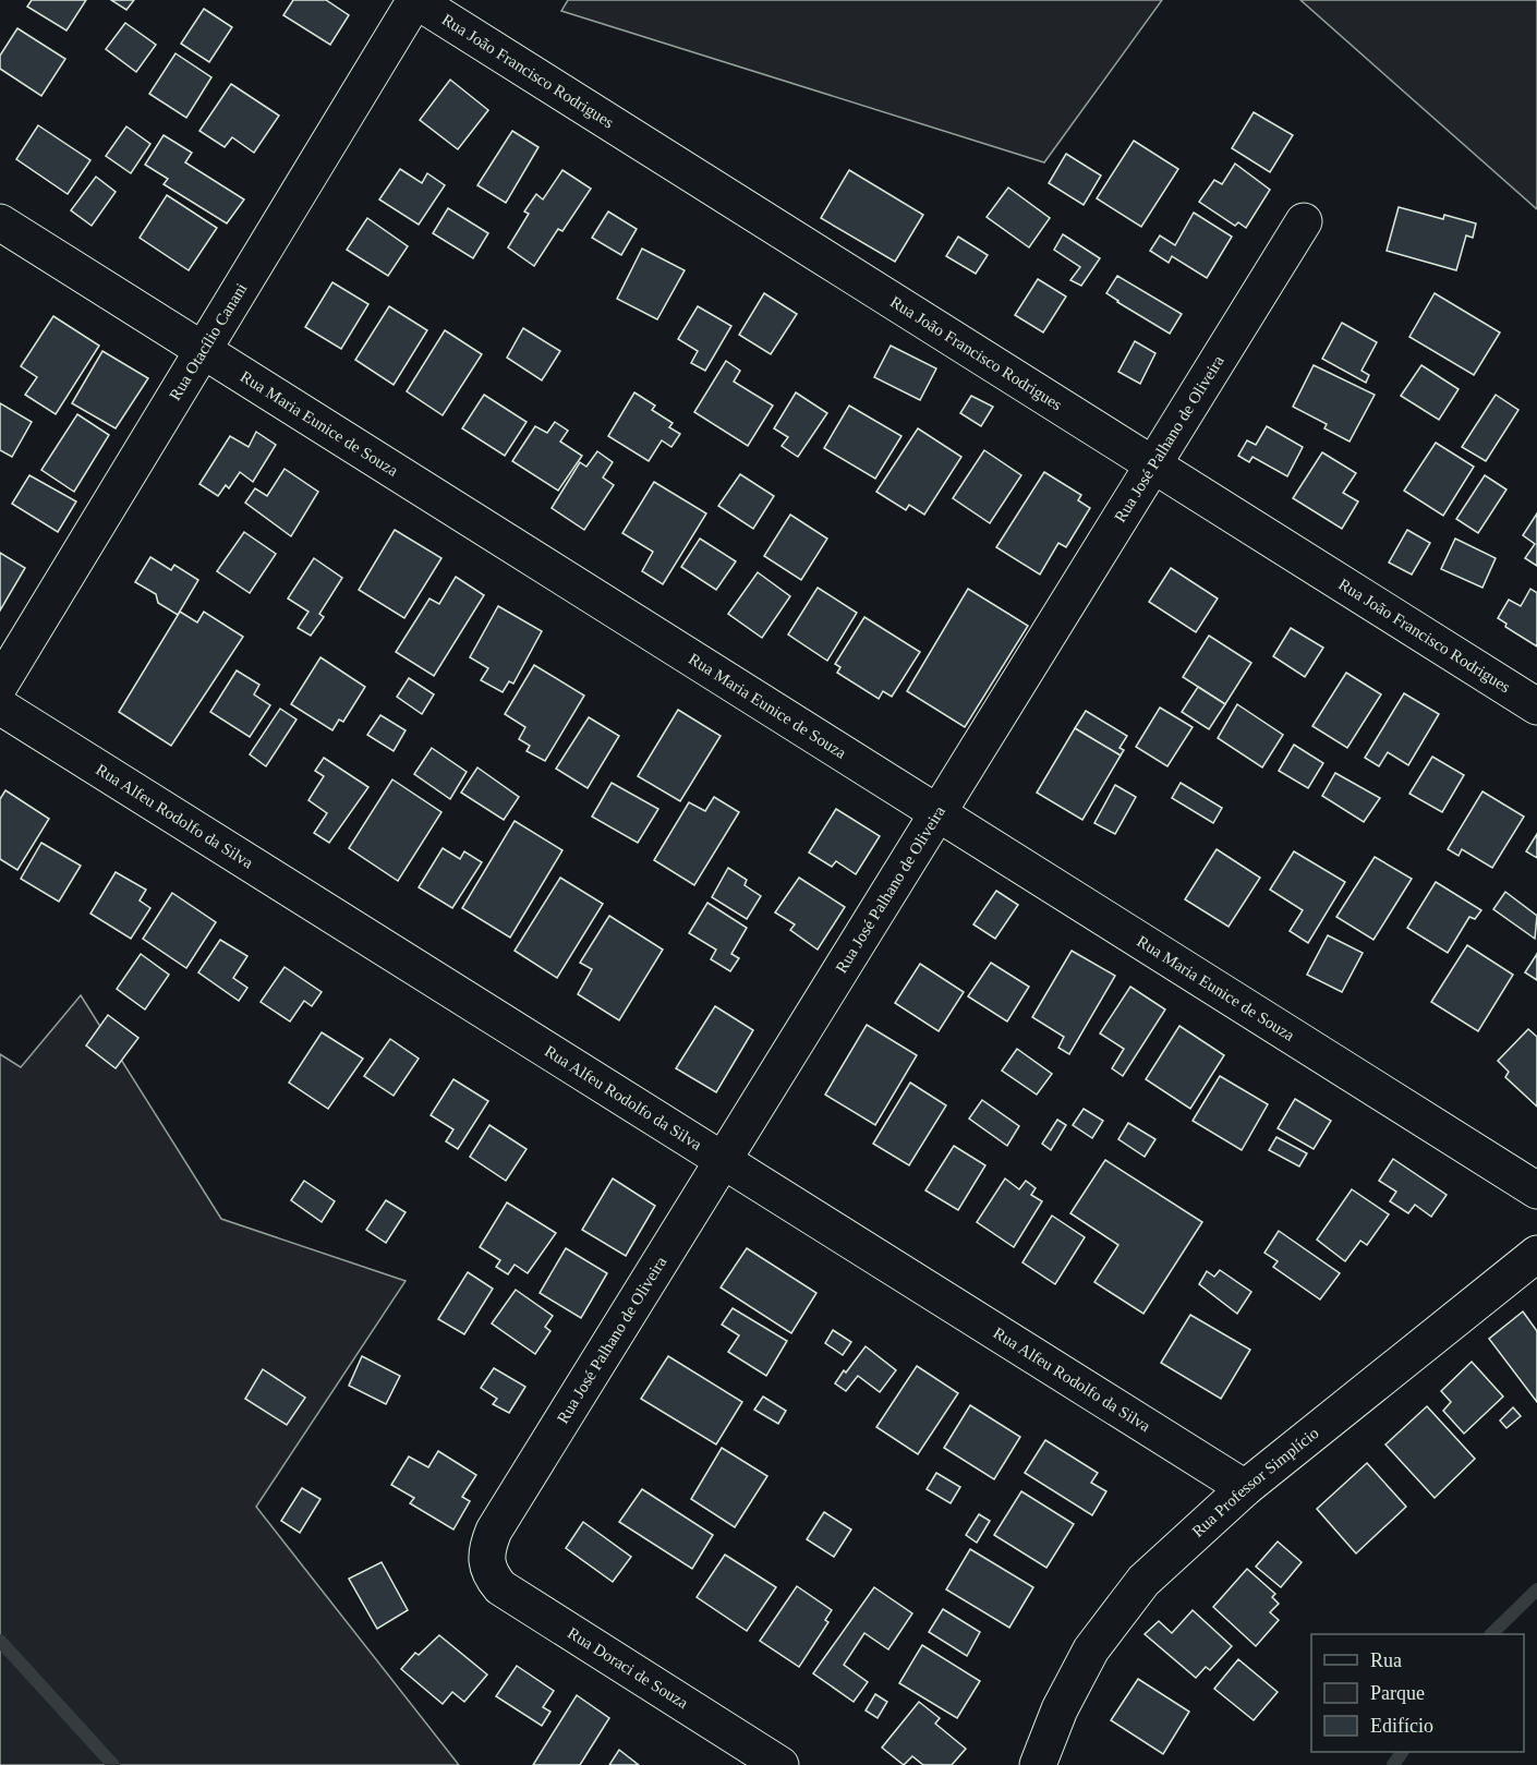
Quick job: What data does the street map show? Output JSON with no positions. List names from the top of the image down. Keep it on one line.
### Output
{"streets":{"street":["Rua João Francisco Rodrigues","Rua Otacílio Canani","Rua Maria Eunice de Souza","Rua José Palhano de Oliveira","Rua Alfeu Rodolfo da Silva","Rua Professor Simplício","Rua Doraci de Souza"]},"crossings":[["Rua João Francisco Rodrigues","Rua Otacílio Canani"],["Rua João Francisco Rodrigues","Rua José Palhano de Oliveira"],["Rua Otacílio Canani","Rua Maria Eunice de Souza"],["Rua Maria Eunice de Souza","Rua José Palhano de Oliveira"],["Rua José Palhano de Oliveira","Rua Alfeu Rodolfo da Silva"],["Rua José Palhano de Oliveira","Rua Doraci de Souza"],["Rua Alfeu Rodolfo da Silva","Rua Professor Simplício"]],"legend":["Rua","Parque","Edifício"]}
